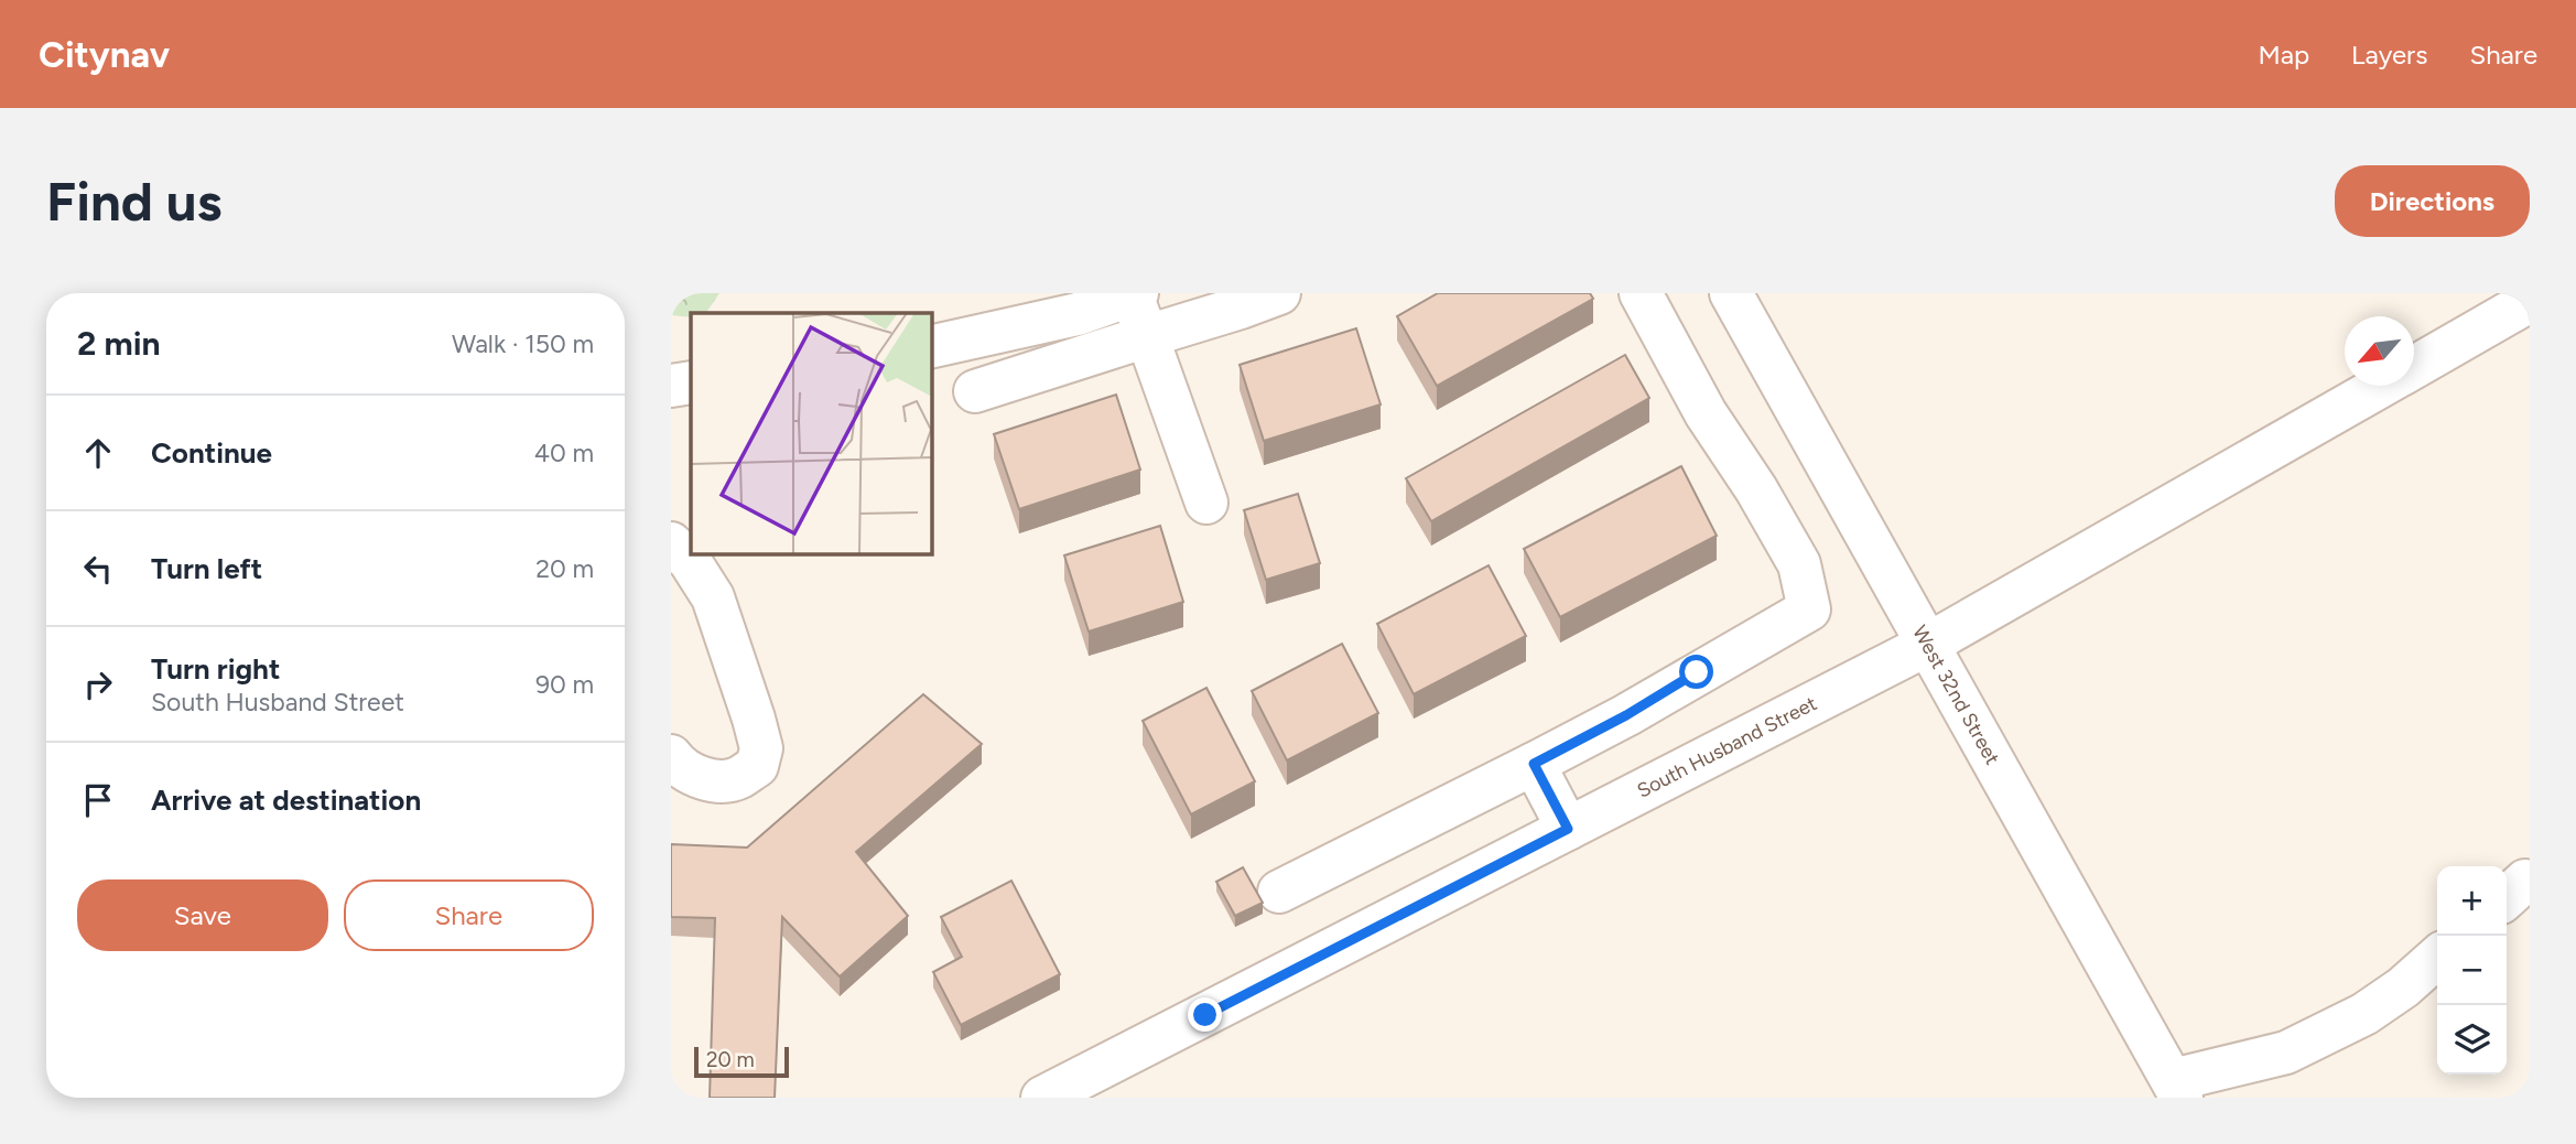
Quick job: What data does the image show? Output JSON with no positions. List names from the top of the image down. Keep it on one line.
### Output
{"streets":{"street":["West 32nd Street","South Husband Street"]},"crossings":[["West 32nd Street","South Husband Street"]],"scale_bar":"20 m","north":"bottom left","page":{"header":"Citynav","nav":["Map","Layers","Share"],"buttons":["Directions",["Save","Share"]],"title":"Find us","heading":["2 min","Walk · 150 m"],"list":[["Continue","40 m"],["Turn left","20 m"],["Turn right","South Husband Street","90 m"],"Arrive at destination"],"map_buttons":["+","−"],"scale":"20 m"}}
